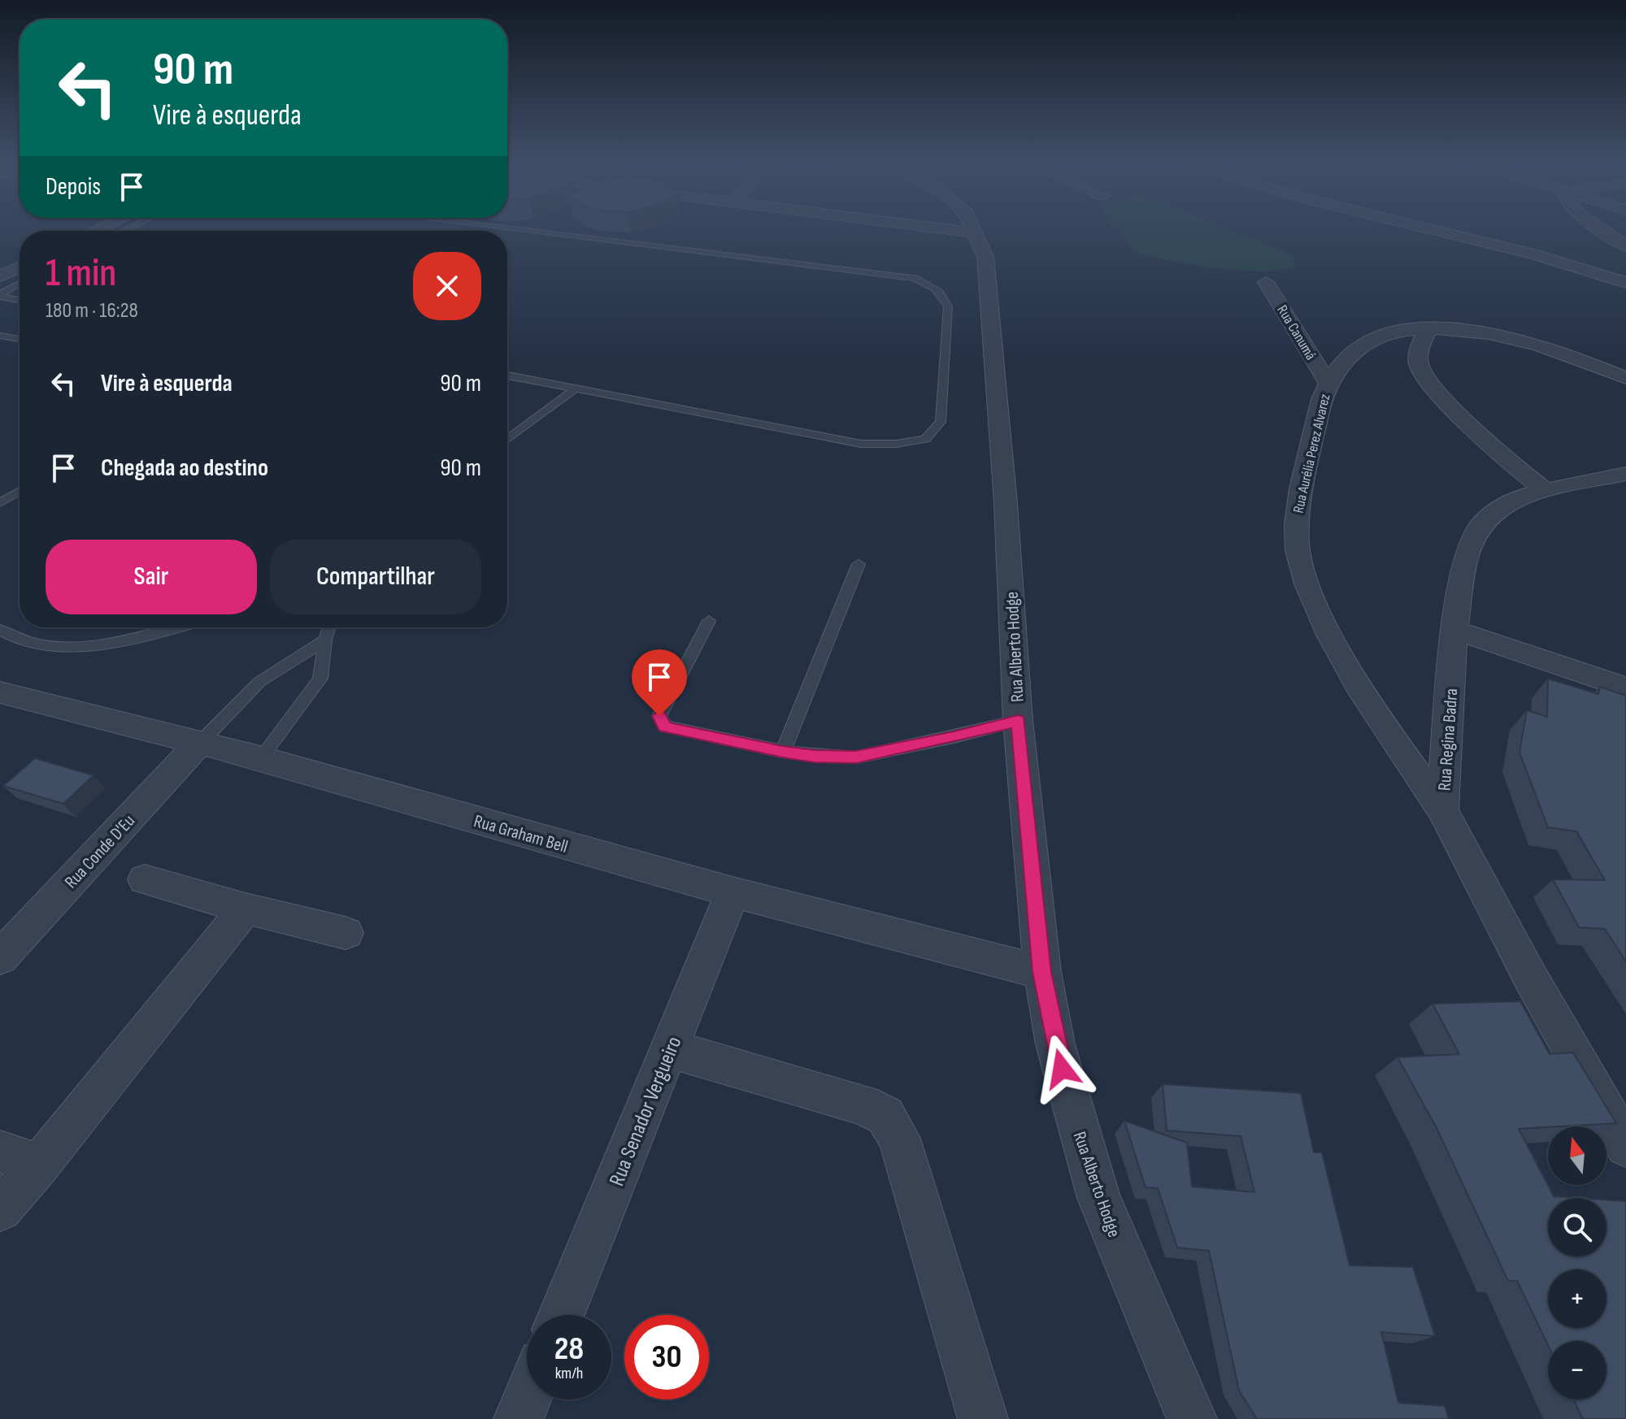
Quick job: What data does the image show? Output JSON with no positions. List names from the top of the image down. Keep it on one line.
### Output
{"streets":{"street":["Rua Canumá","Rua Aurélia Perez Alvarez","Rua Alberto Hodge","Rua Regina Badra","Rua Graham Bell","Rua Conde D'Eu","Rua Senador Vergueiro"]},"crossings":[["Rua Canumá","Rua Aurélia Perez Alvarez"],["Rua Aurélia Perez Alvarez","Rua Regina Badra"],["Rua Alberto Hodge","Rua Graham Bell"],["Rua Graham Bell","Rua Conde D'Eu"],["Rua Graham Bell","Rua Senador Vergueiro"]],"north":"top","page":{"turn":["90 m","Vire à esquerda"],"then":"Depois","heading":["1 min","180 m · 16:28"],"list":[{"name":"Vire à esquerda","value":"90 m"},{"name":"Chegada ao destino","value":"90 m"}],"buttons":["Sair","Compartilhar"],"map_buttons":["+","−"],"speed":"28 km/h","limit":"30"}}
